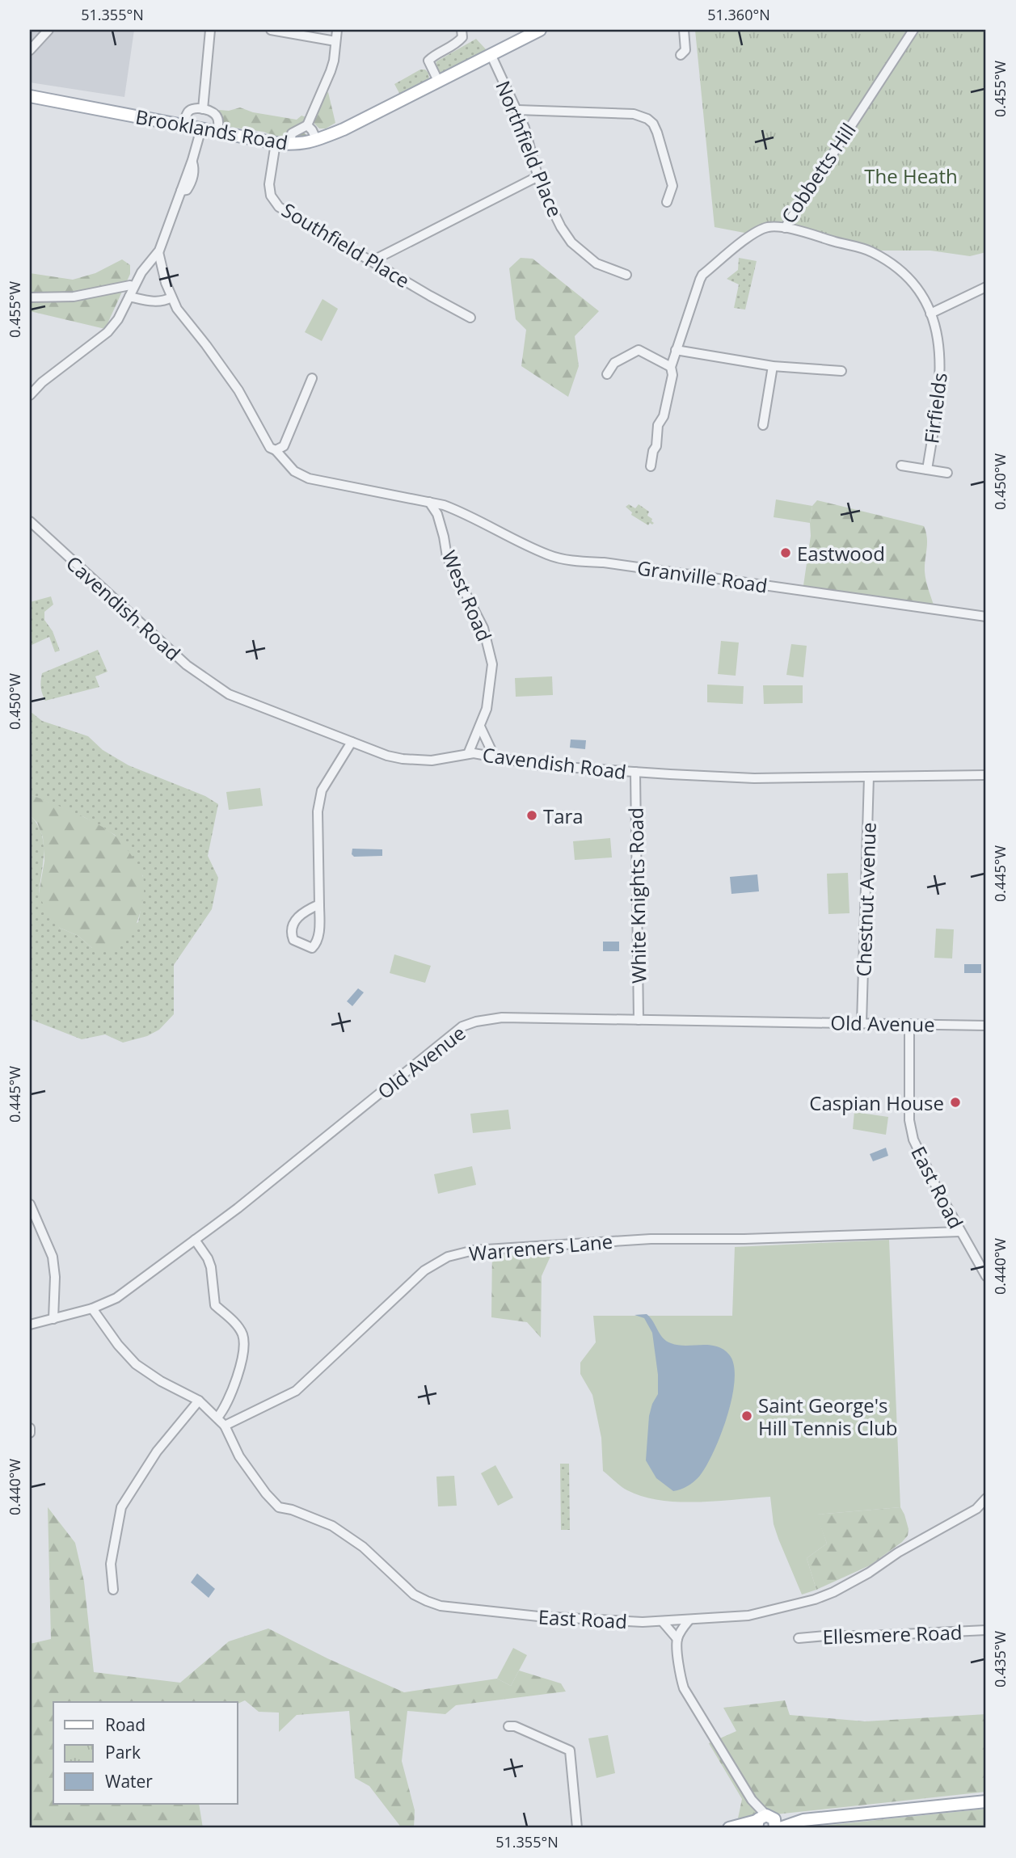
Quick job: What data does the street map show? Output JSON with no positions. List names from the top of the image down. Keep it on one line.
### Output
{"streets":{"main road":["Brooklands Road"],"street":["Northfield Place","Cobbetts Hill","Southfield Place","Firfields","Granville Road","West Road","Cavendish Road","White Knights Road","Chestnut Avenue","Old Avenue","East Road","Warreners Lane","Ellesmere Road"]},"crossings":[["Brooklands Road","Northfield Place"],["Brooklands Road","Southfield Place"],["Cobbetts Hill","Firfields"],["Granville Road","West Road"],["West Road","Cavendish Road"],["Cavendish Road","White Knights Road"],["Cavendish Road","Chestnut Avenue"],["White Knights Road","Old Avenue"],["Chestnut Avenue","Old Avenue"],["Old Avenue","East Road"],["East Road","Warreners Lane"]],"parks":["The Heath"],"places":["Eastwood","Tara","Caspian House","Saint George's Hill Tennis Club"],"legend":["Road","Park","Water"],"coordinates":["51.355°N","51.360°N","0.455°W","0.450°W","0.445°W","0.440°W","0.435°W"]}
